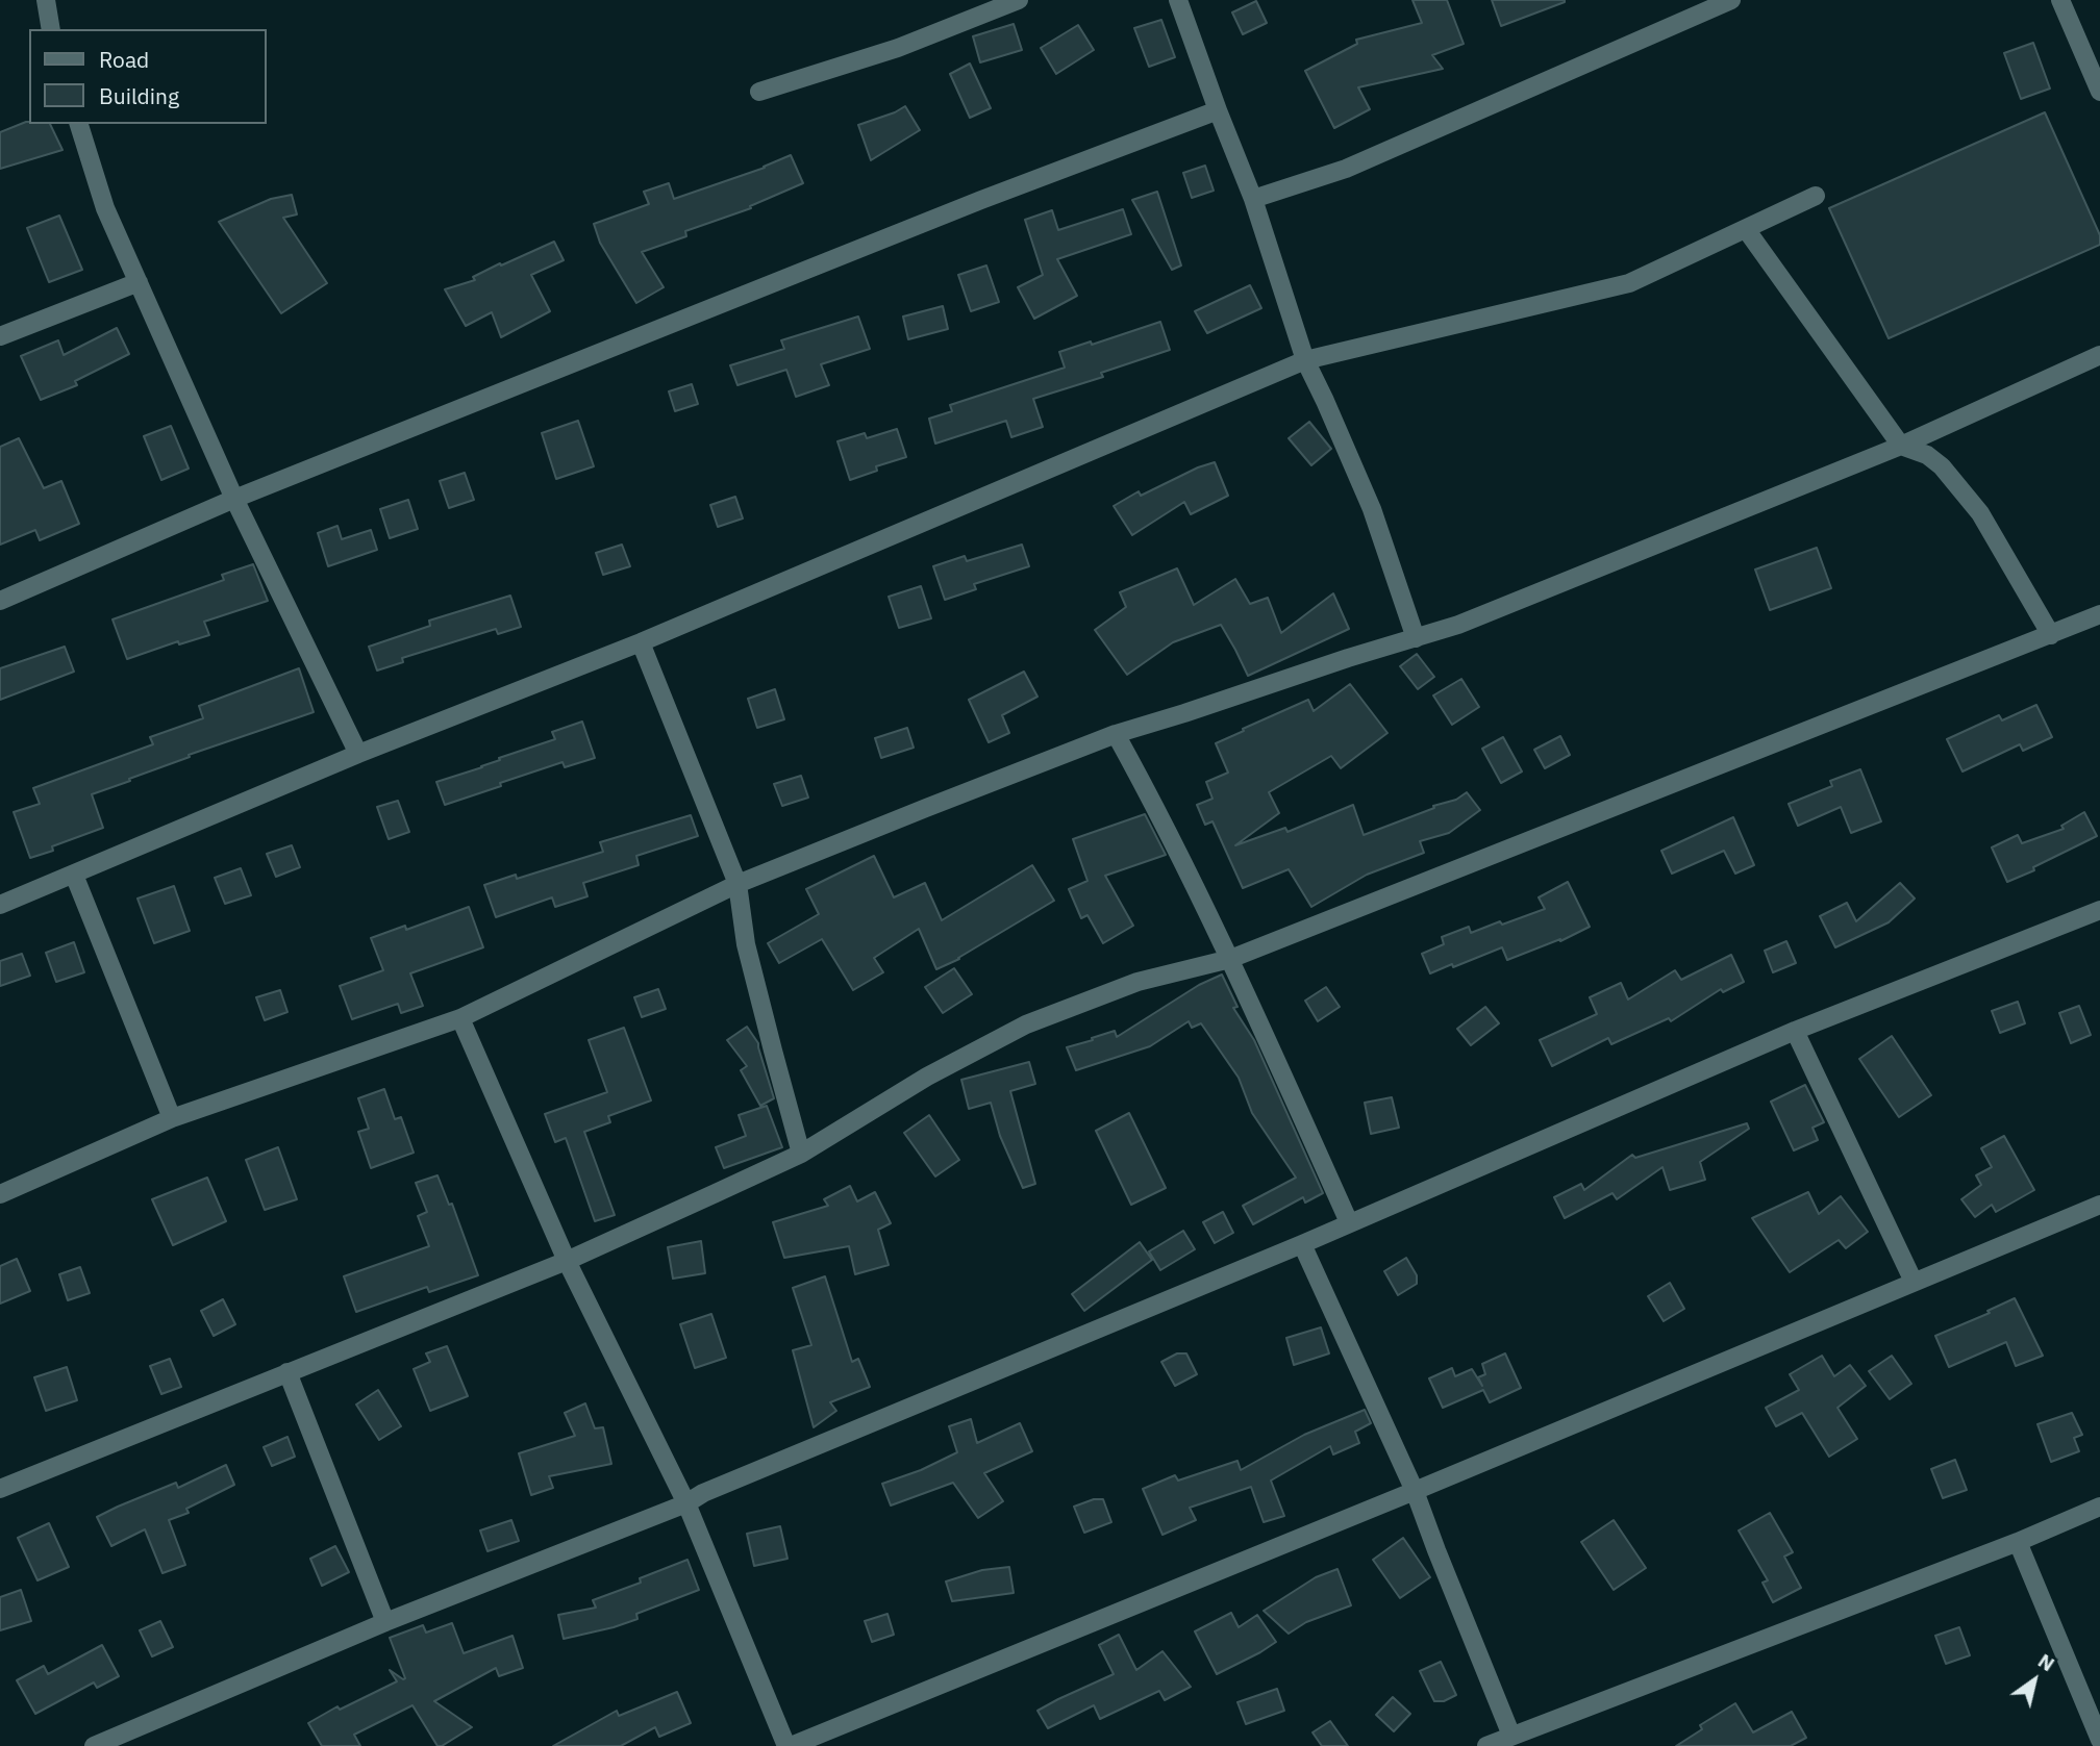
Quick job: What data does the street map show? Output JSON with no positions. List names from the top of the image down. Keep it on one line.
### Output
{"legend":["Road","Building"],"north":"top right"}
